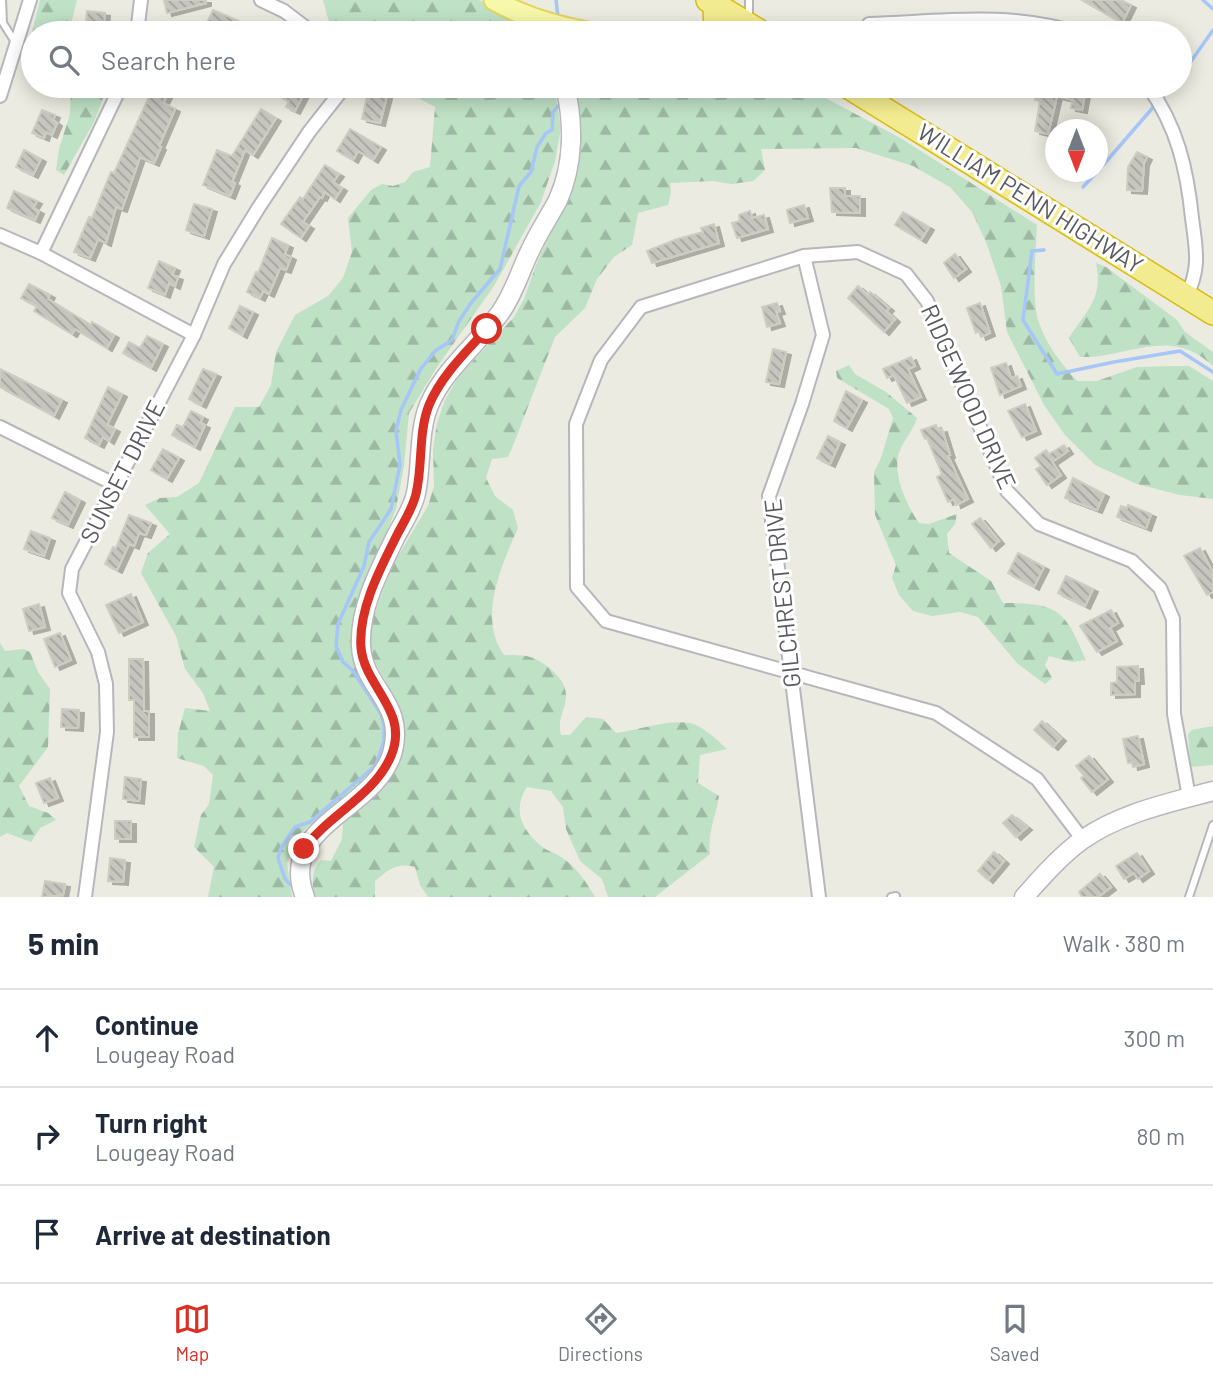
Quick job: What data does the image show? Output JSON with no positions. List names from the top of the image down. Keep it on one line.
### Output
{"streets":{"highway":["WILLIAM PENN HIGHWAY"],"street":["RIDGEWOOD DRIVE","SUNSET DRIVE","GILCHREST DRIVE"]},"crossings":[["RIDGEWOOD DRIVE","GILCHREST DRIVE"]],"north":"bottom","page":{"search":"Search here","heading":["5 min","Walk · 380 m"],"list":[["Continue","Lougeay Road","300 m"],["Turn right","Lougeay Road","80 m"],"Arrive at destination"],"nav":["Map","Directions","Saved"]}}
